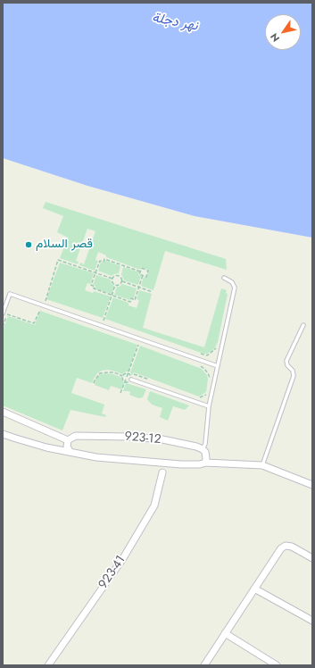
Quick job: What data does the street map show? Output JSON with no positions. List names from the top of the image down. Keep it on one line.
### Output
{"streets":{"street":["923-12","923-41"]},"water":["نهر دجلة"],"places":["قصر السلام"],"north":"bottom left"}
